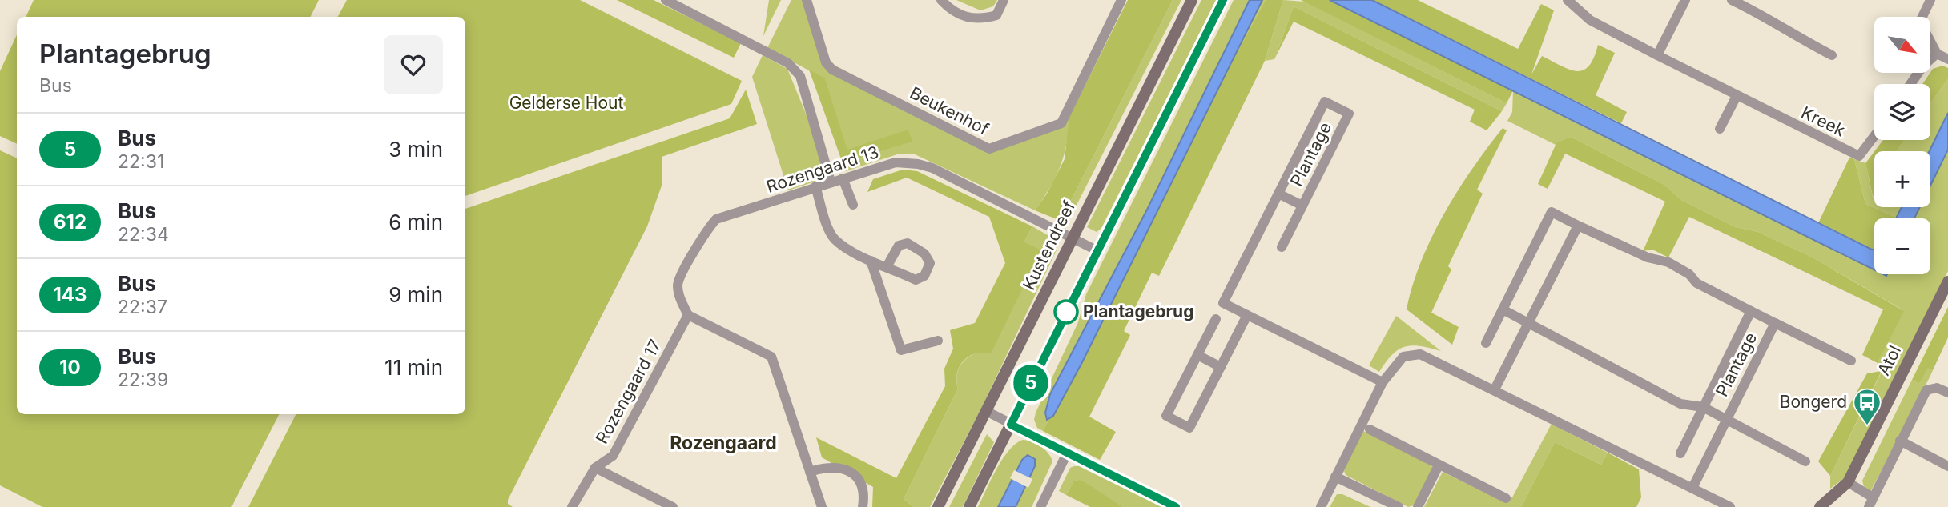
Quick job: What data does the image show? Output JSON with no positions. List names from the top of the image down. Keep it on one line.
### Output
{"streets":{"main road":["Kustendreef","Atol"],"street":["Beukenhof","Kreek","Plantage","Rozengaard 13","Rozengaard 17"]},"crossings":[["Rozengaard 13","Kustendreef"],["Rozengaard 13","Rozengaard 17"]],"districts":["Rozengaard"],"parks":["Gelderse Hout"],"places":{"other":["Plantagebrug"],"bus stop":["Bongerd"]},"lines":["bus line 5"],"north":"bottom right","page":{"on_map":"5","map_buttons":["+","−"],"heading":["Plantagebrug","Bus"],"list":[{"mark":"5","name":"Bus","note":"22:31","value":"3 min"},{"mark":"612","name":"Bus","note":"22:34","value":"6 min"},{"mark":"143","name":"Bus","note":"22:37","value":"9 min"},{"mark":"10","name":"Bus","note":"22:39","value":"11 min"}]}}
